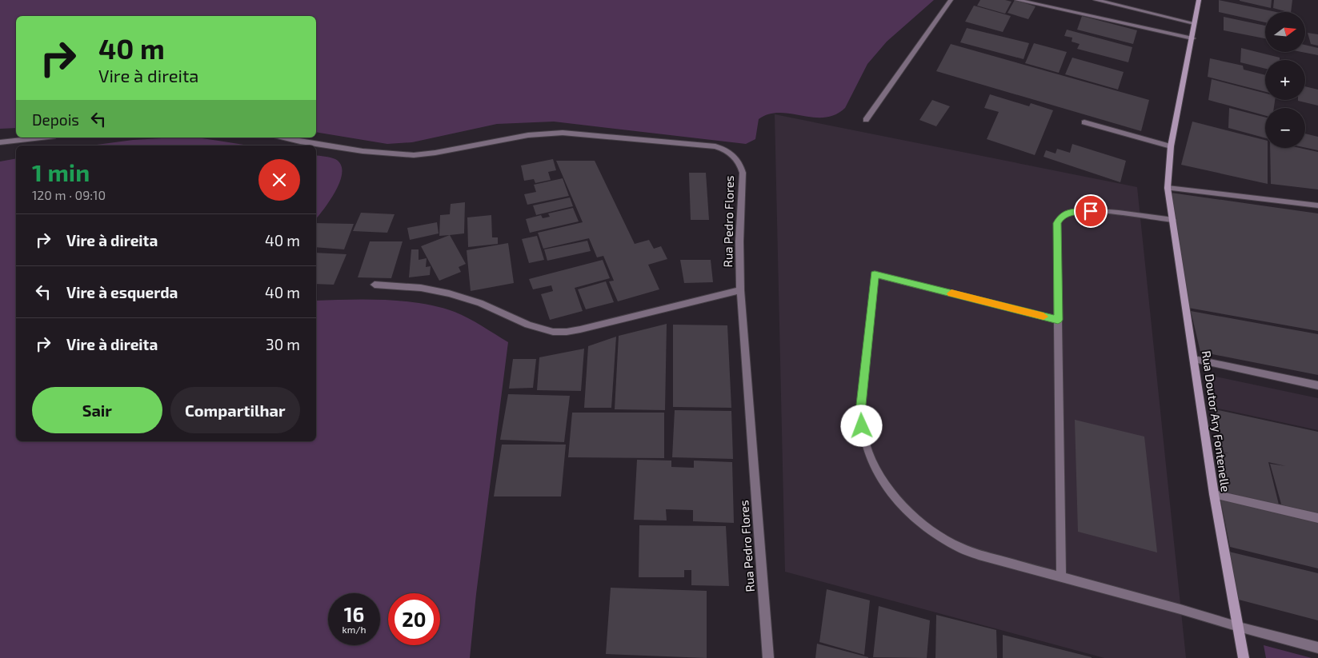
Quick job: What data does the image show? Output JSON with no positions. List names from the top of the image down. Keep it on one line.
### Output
{"streets":{"main road":["Rua Doutor Ary Fontenelle"],"street":["Rua Pedro Flores"]},"north":"right","page":{"map_buttons":["+","−"],"turn":["40 m","Vire à direita"],"then":"Depois","heading":["1 min","120 m · 09:10"],"list":[{"name":"Vire à direita","value":"40 m"},{"name":"Vire à esquerda","value":"40 m"},{"name":"Vire à direita","value":"30 m"}],"buttons":["Sair","Compartilhar"],"speed":"16 km/h","limit":"20"}}
